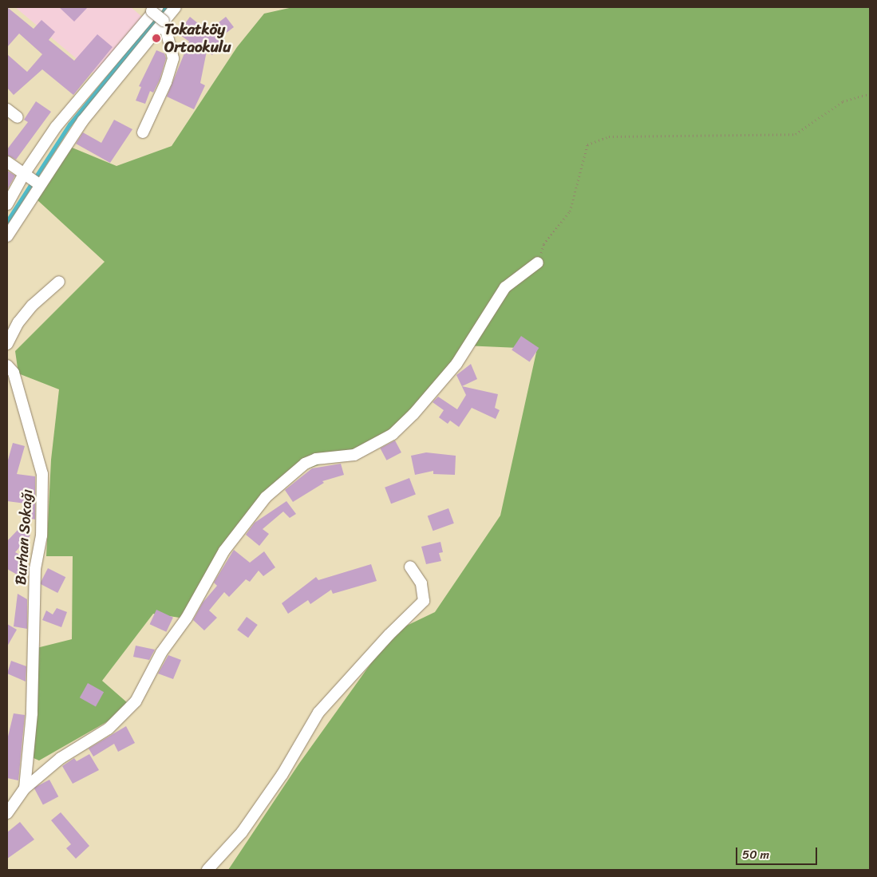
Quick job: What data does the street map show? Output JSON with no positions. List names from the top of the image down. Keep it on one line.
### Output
{"streets":{"street":["Burhan Sokağı"]},"places":["Tokatköy Ortaokulu"],"scale_bar":"50 m"}
